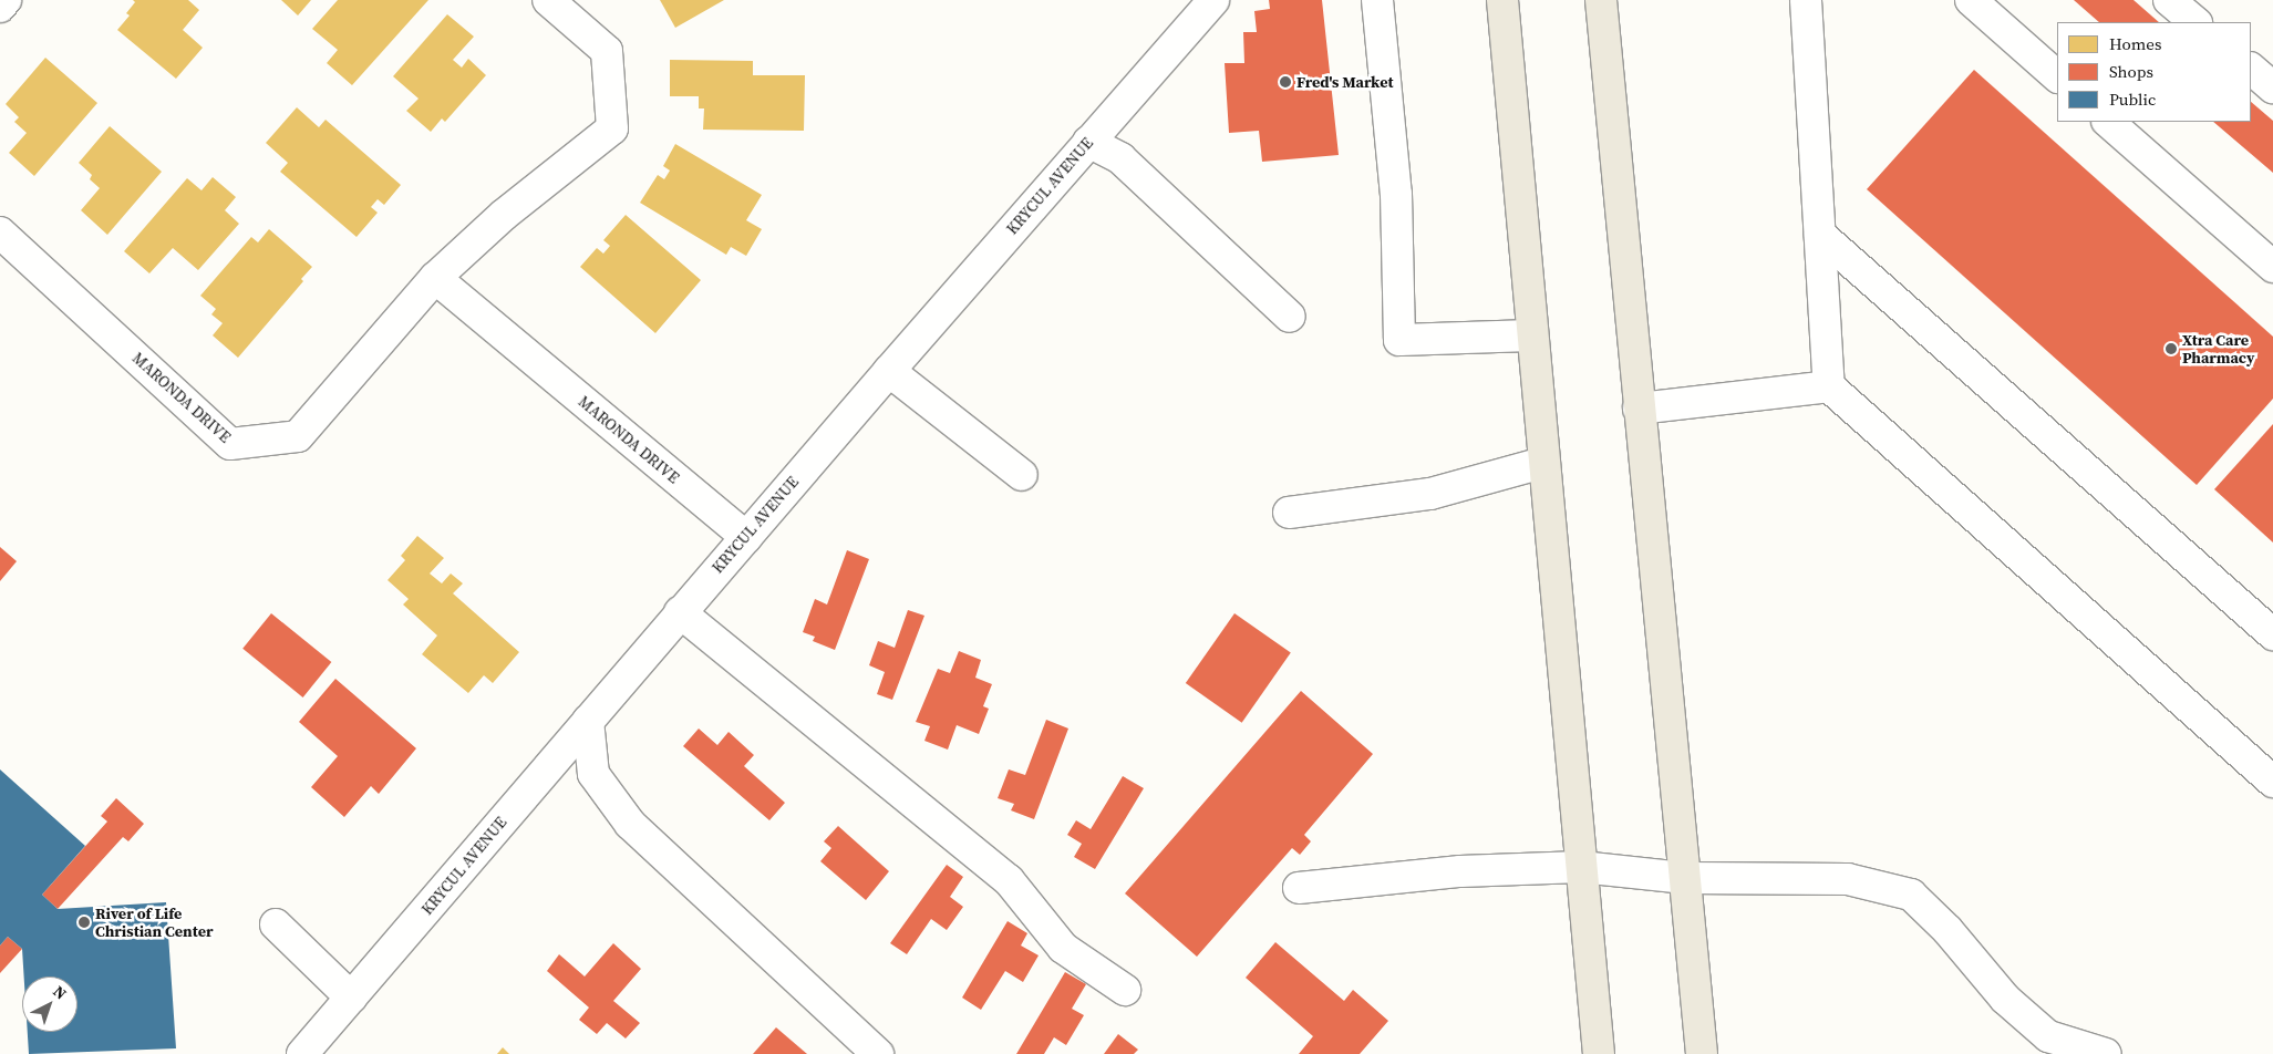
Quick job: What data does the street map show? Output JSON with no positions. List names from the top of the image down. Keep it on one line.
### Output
{"streets":{"street":["KRYCUL AVENUE","MARONDA DRIVE"]},"crossings":[["KRYCUL AVENUE","MARONDA DRIVE"]],"places":["Fred's Market","Xtra Care Pharmacy","River of Life Christian Center"],"legend":["Homes","Shops","Public"],"north":"top right"}
